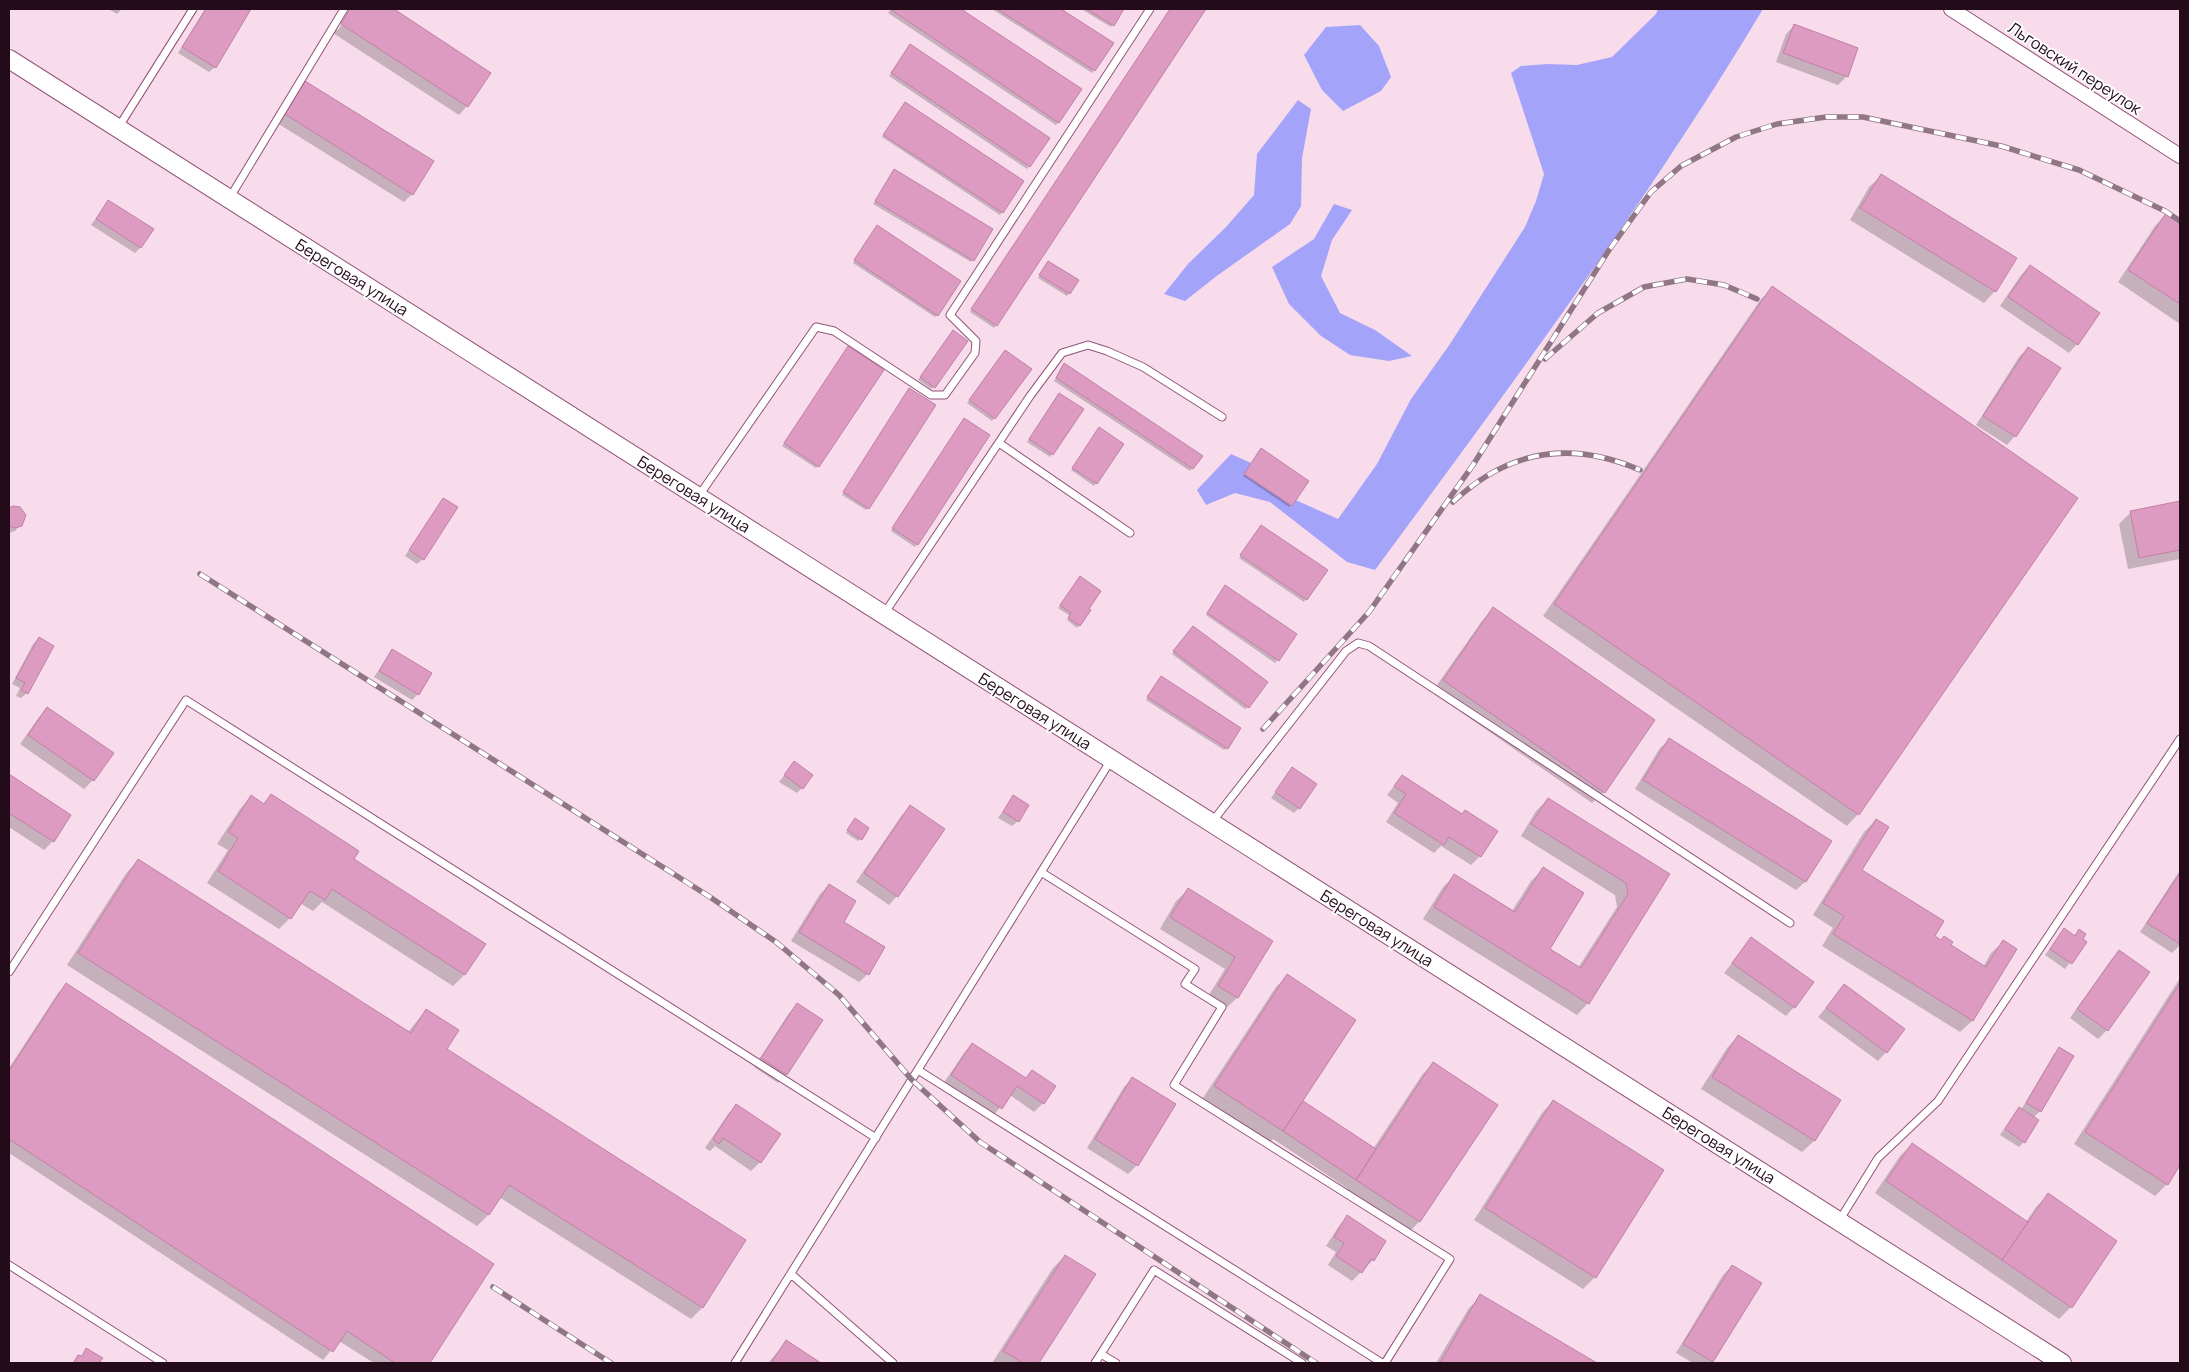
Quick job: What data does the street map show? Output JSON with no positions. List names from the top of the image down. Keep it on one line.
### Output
{"streets":{"street":["Льговский переулок","Береговая улица"]}}
